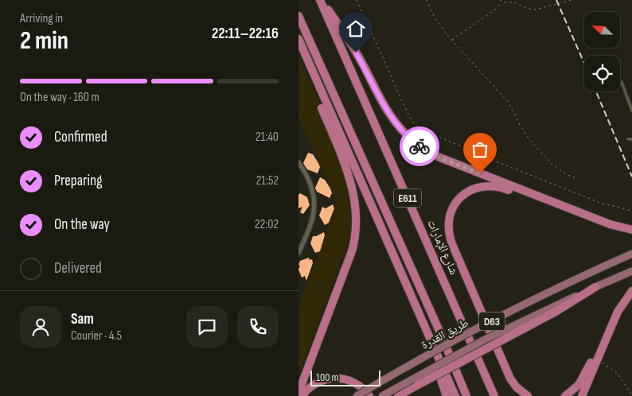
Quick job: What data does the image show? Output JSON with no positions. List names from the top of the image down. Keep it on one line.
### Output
{"streets":{"highway":["E611","شارع الإمارات"],"main road":["D63","طريق القدرة"]},"scale_bar":"100 m","north":"top left","page":{"heading":["2 min","Arriving in","22:11–22:16"],"panel":["Sam","Courier · 4.5"],"bar":"On the way · 160 m","list":[["Confirmed","21:40"],["Preparing","21:52"],["On the way","22:02"],"Delivered"],"scale":"100 m"}}
